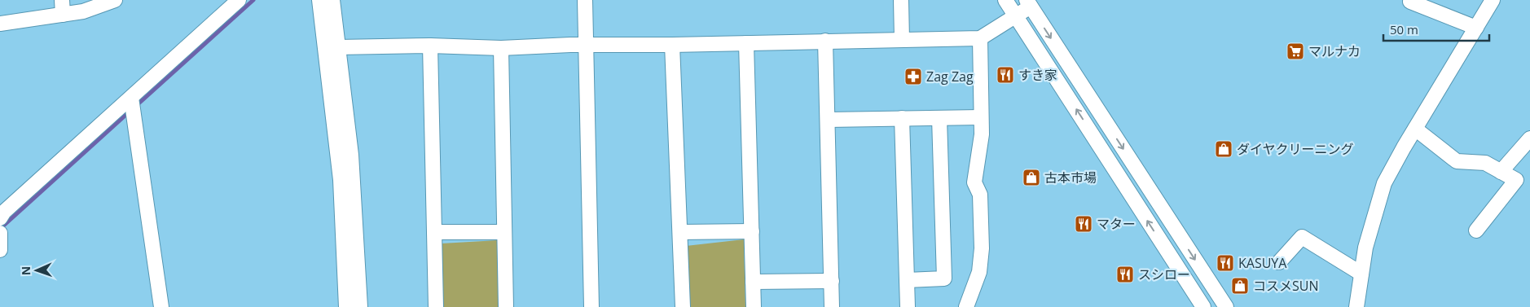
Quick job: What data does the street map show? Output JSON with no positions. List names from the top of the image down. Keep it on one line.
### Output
{"places":{"supermarket":["マルナカ"],"restaurant":["すき家","マター","KASUYA","スシロー"],"pharmacy":["Zag Zag"],"shop":["ダイヤクリーニング","古本市場","コスメSUN"]},"scale_bar":"50 m","north":"left"}
